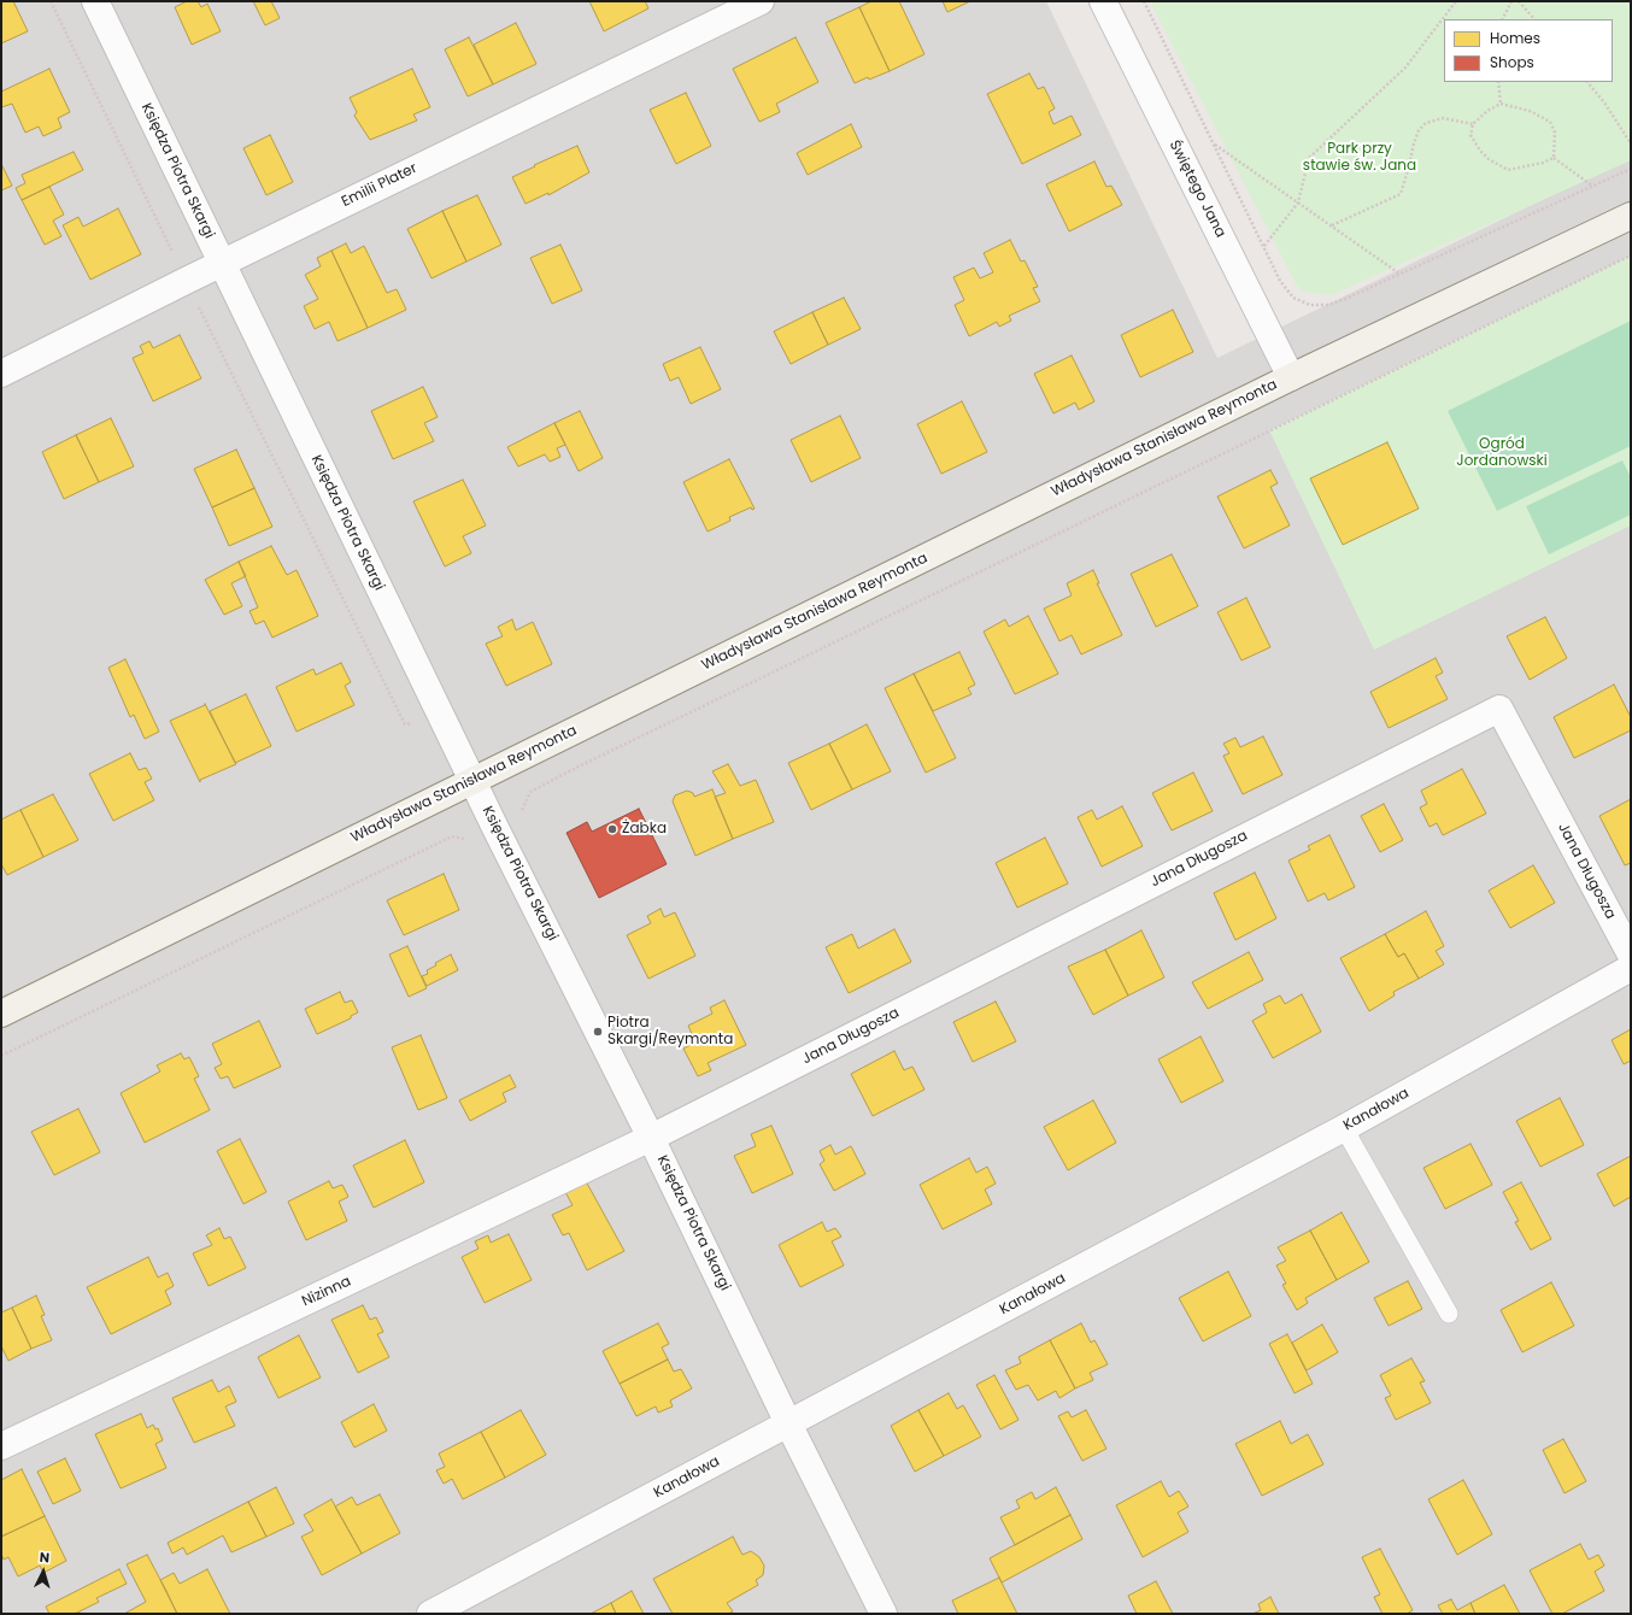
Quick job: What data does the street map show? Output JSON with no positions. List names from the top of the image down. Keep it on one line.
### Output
{"streets":{"main road":["Władysława Stanisława Reymonta"],"street":["Księdza Piotra Skargi","Emilii Plater","Świętego Jana","Jana Długosza","Kanałowa","Nizinna"]},"crossings":[["Księdza Piotra Skargi","Emilii Plater"],["Księdza Piotra Skargi","Władysława Stanisława Reymonta"],["Księdza Piotra Skargi","Jana Długosza"],["Księdza Piotra Skargi","Kanałowa"],["Księdza Piotra Skargi","Nizinna"],["Świętego Jana","Władysława Stanisława Reymonta"],["Jana Długosza","Nizinna"]],"parks":["Park przy stawie św. Jana","Ogród Jordanowski"],"places":["Żabka","Piotra Skargi/Reymonta"],"legend":["Homes","Shops"],"north":"top"}
